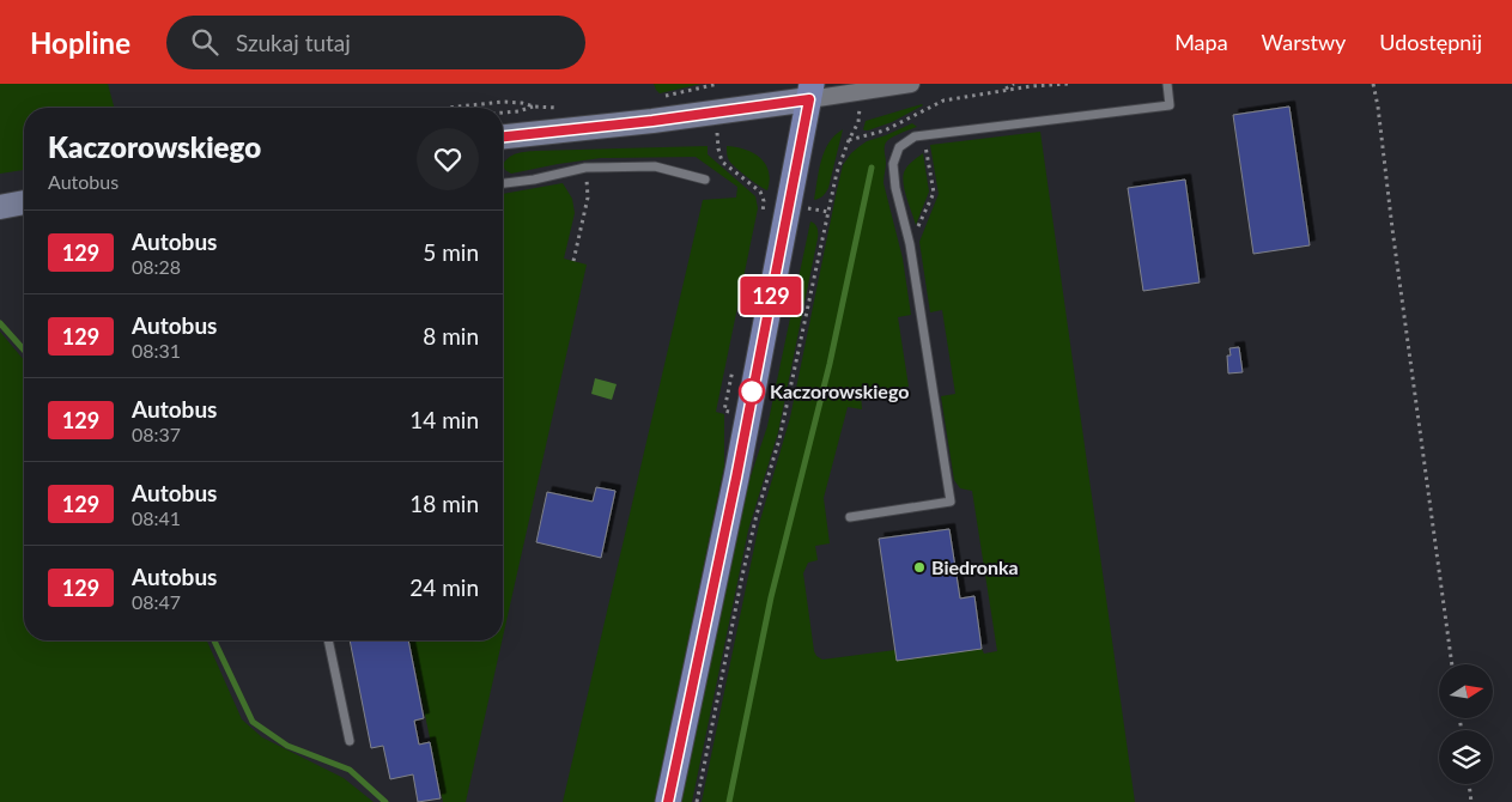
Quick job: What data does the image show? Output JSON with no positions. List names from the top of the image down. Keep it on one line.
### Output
{"places":["Kaczorowskiego","Biedronka"],"lines":["bus line 129"],"north":"right","page":{"header":"Hopline","search":"Szukaj tutaj","nav":["Mapa","Warstwy","Udostępnij"],"on_map":"129","heading":["Kaczorowskiego","Autobus"],"list":[{"mark":"129","name":"Autobus","note":"08:28","value":"5 min"},{"mark":"129","name":"Autobus","note":"08:31","value":"8 min"},{"mark":"129","name":"Autobus","note":"08:37","value":"14 min"},{"mark":"129","name":"Autobus","note":"08:41","value":"18 min"},{"mark":"129","name":"Autobus","note":"08:47","value":"24 min"}]}}
